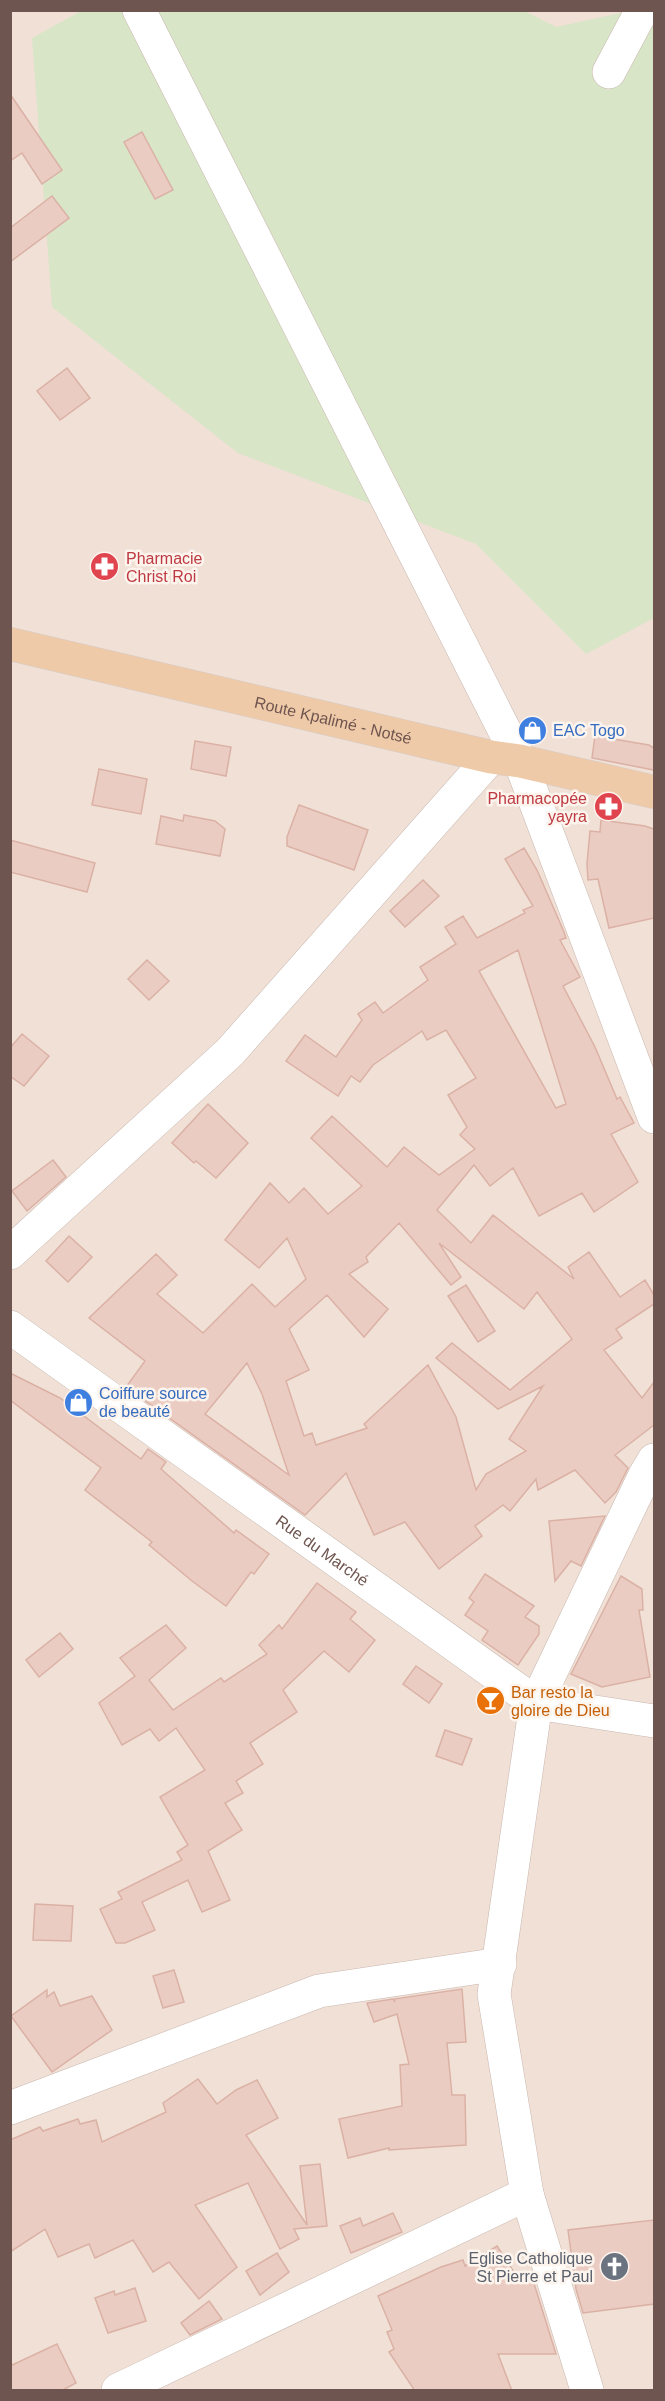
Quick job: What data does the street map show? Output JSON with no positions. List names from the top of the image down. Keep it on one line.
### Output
{"streets":{"main road":["Route Kpalimé - Notsé"],"street":["Rue du Marché"]},"places":{"pharmacy":["Pharmacie Christ Roi","Pharmacopée yayra"],"shop":["EAC Togo","Coiffure source de beauté"],"bar":["Bar resto la gloire de Dieu"],"church":["Eglise Catholique St Pierre et Paul"]}}
